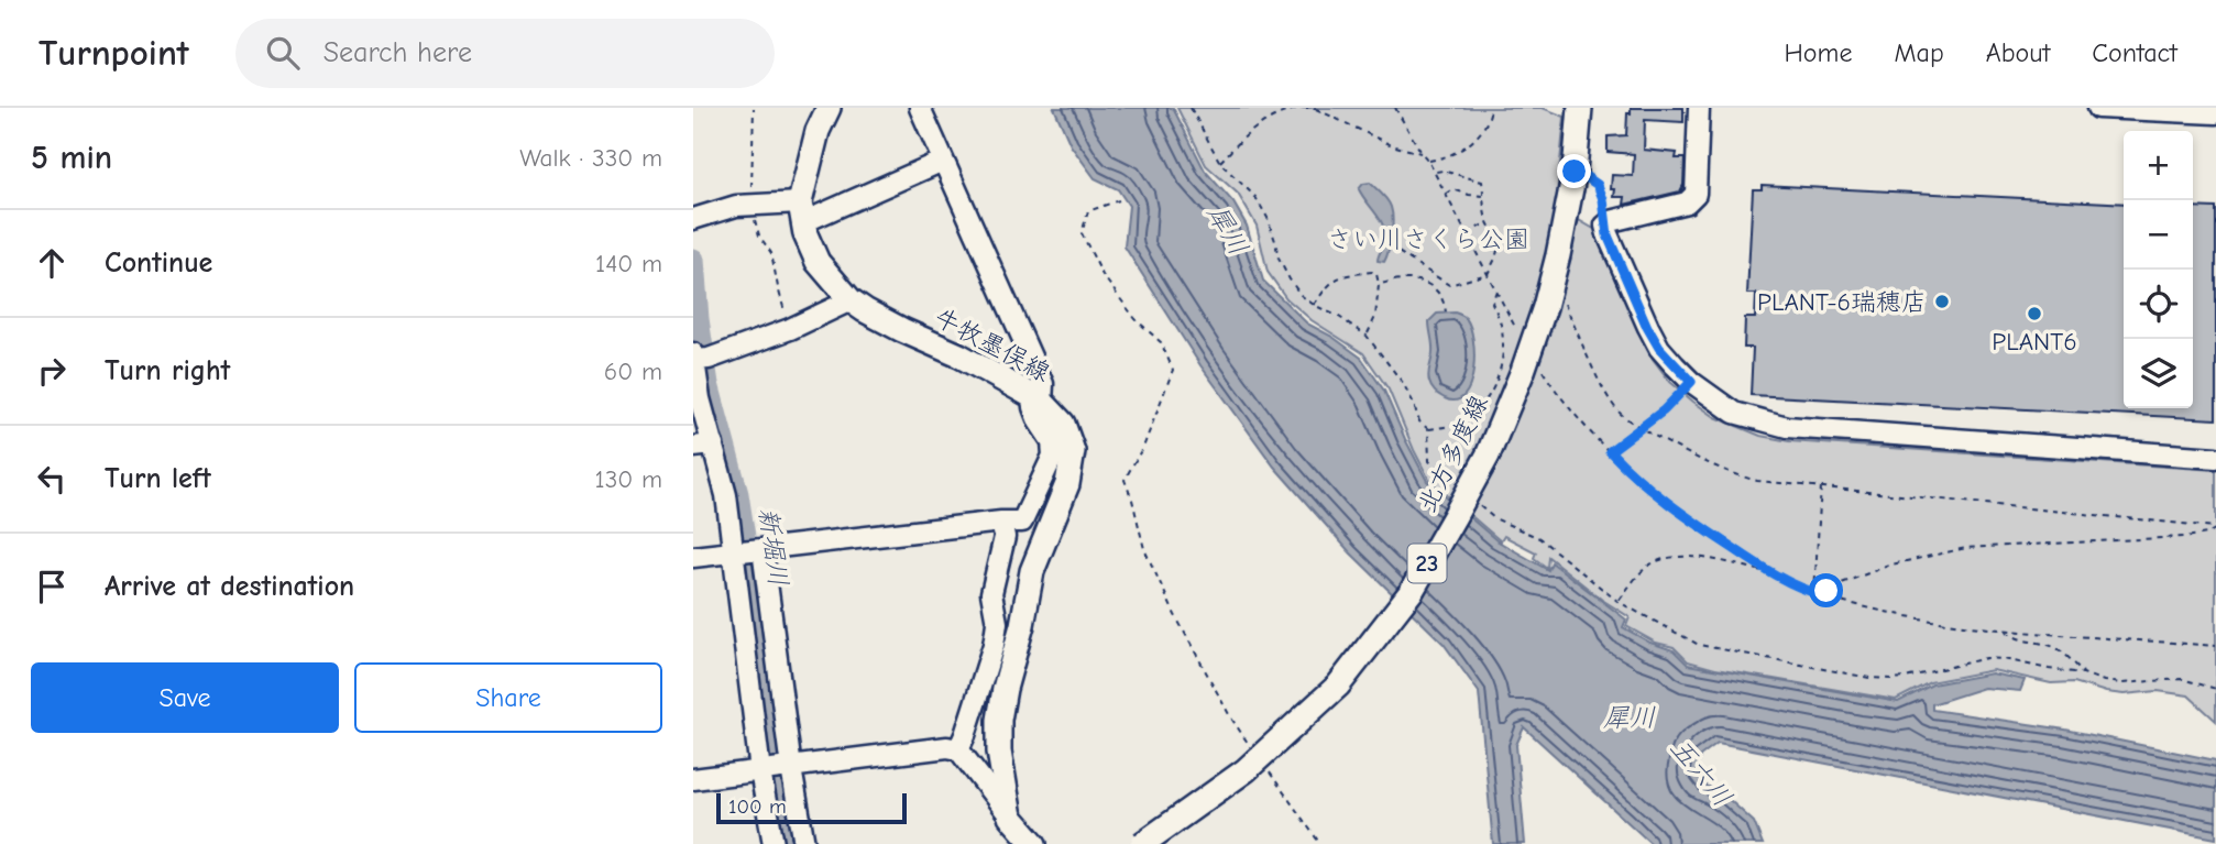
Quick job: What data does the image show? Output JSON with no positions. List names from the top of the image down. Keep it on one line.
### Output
{"streets":{"main road":["牛牧墨俣線","北方多度線","23"]},"water":["犀川","新堀川","五六川"],"parks":["さい川さくら公園"],"places":["PLANT-6瑞穂店","PLANT6"],"scale_bar":"100 m","page":{"header":"Turnpoint","search":"Search here","nav":["Home","Map","About","Contact"],"heading":["5 min","Walk · 330 m"],"map_buttons":["+","−"],"list":[["Continue","140 m"],["Turn right","60 m"],["Turn left","130 m"],"Arrive at destination"],"buttons":["Save","Share"],"scale":"100 m"}}
